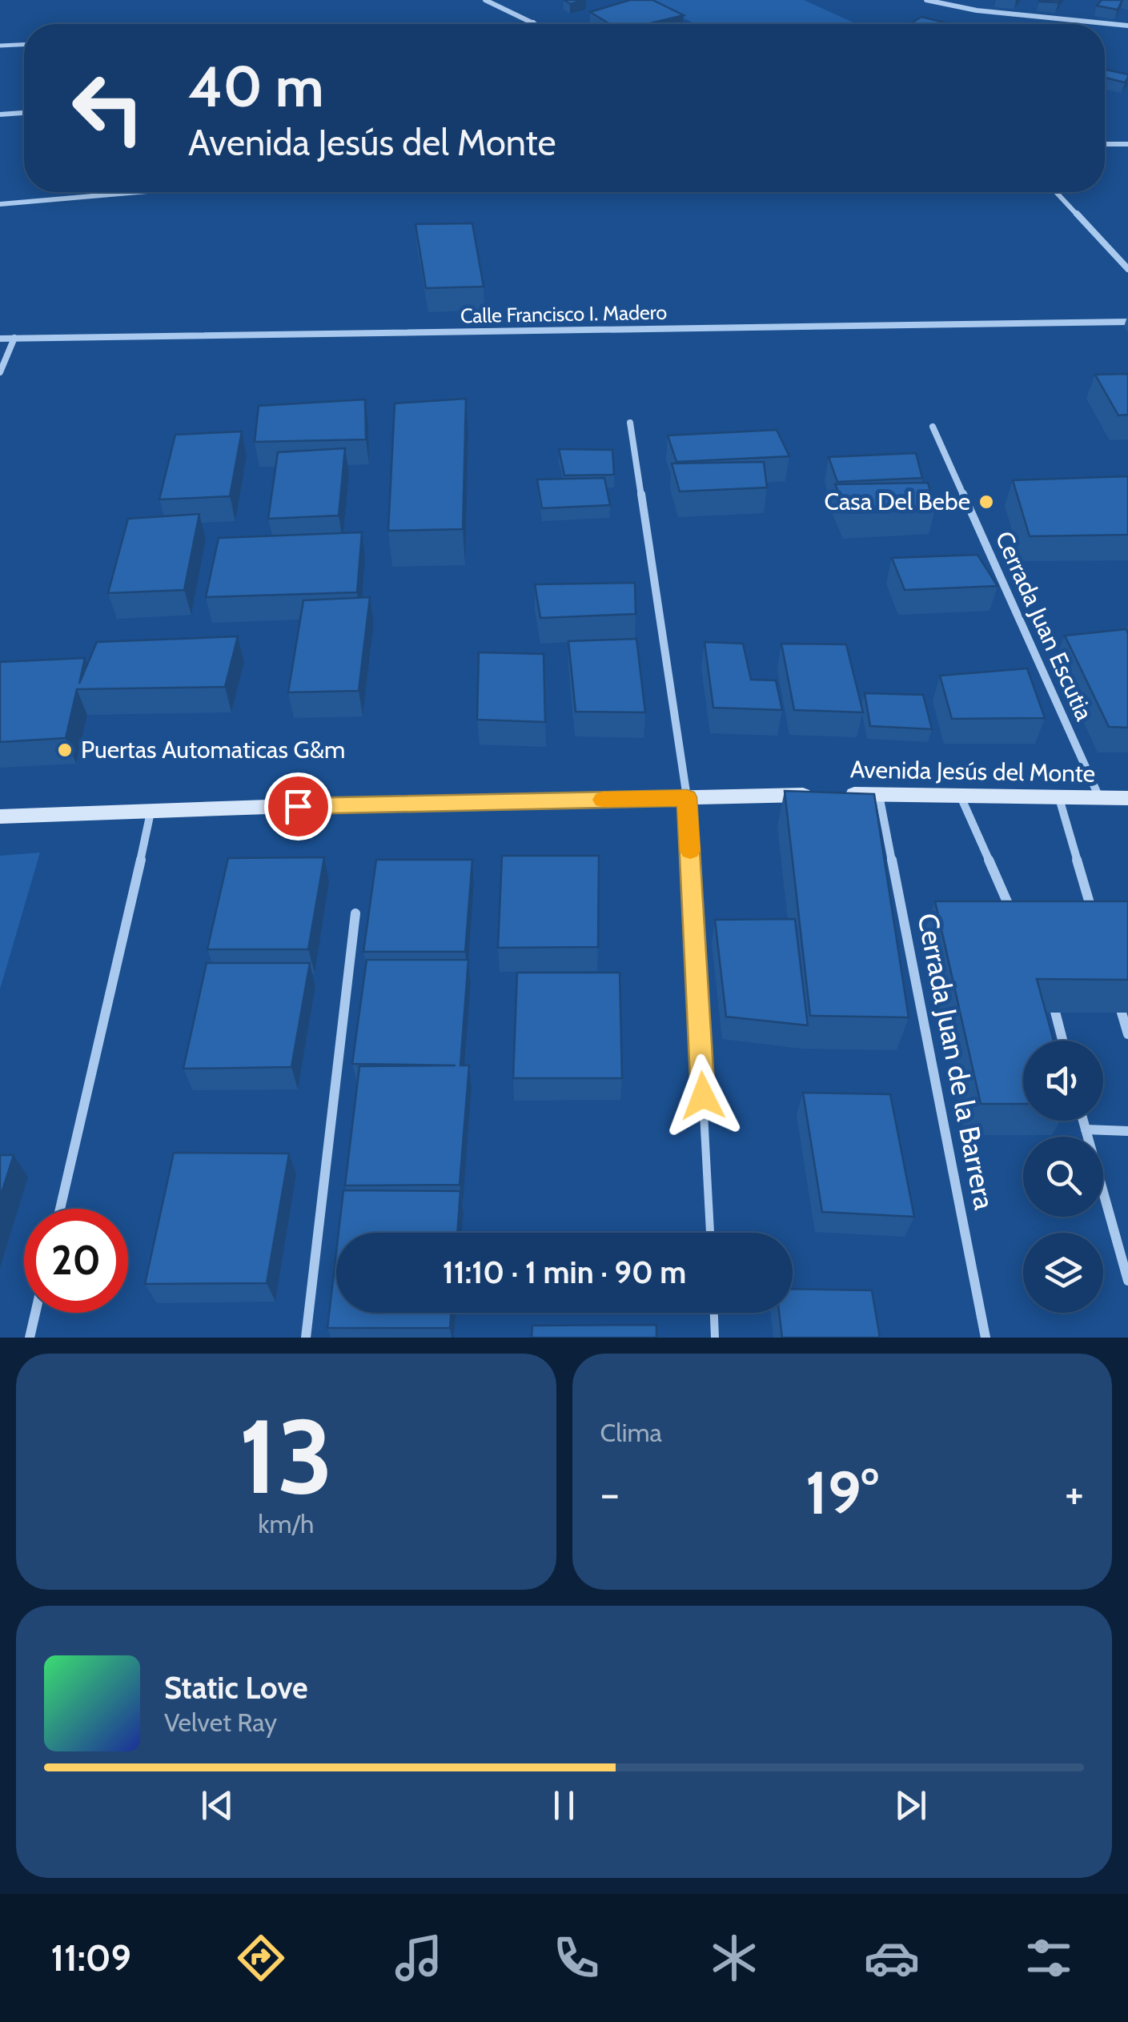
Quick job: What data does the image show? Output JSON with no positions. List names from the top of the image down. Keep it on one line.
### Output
{"streets":{"main road":["Avenida Jesús del Monte"],"street":["Calle Francisco I. Madero","Cerrada Juan Escutia","Cerrada Juan de la Barrera"]},"crossings":[["Cerrada Juan Escutia","Avenida Jesús del Monte"],["Avenida Jesús del Monte","Cerrada Juan de la Barrera"]],"places":["Casa Del Bebe","Puertas Automaticas G&m"],"page":{"turn":["40 m","Avenida Jesús del Monte"],"limit":"20","trip":"11:10 · 1 min · 90 m","tile":[["13","km/h"],"Clima"],"heat":["−","19°","+"],"song":["Static Love","Velvet Ray"],"tabs":"11:09"}}
